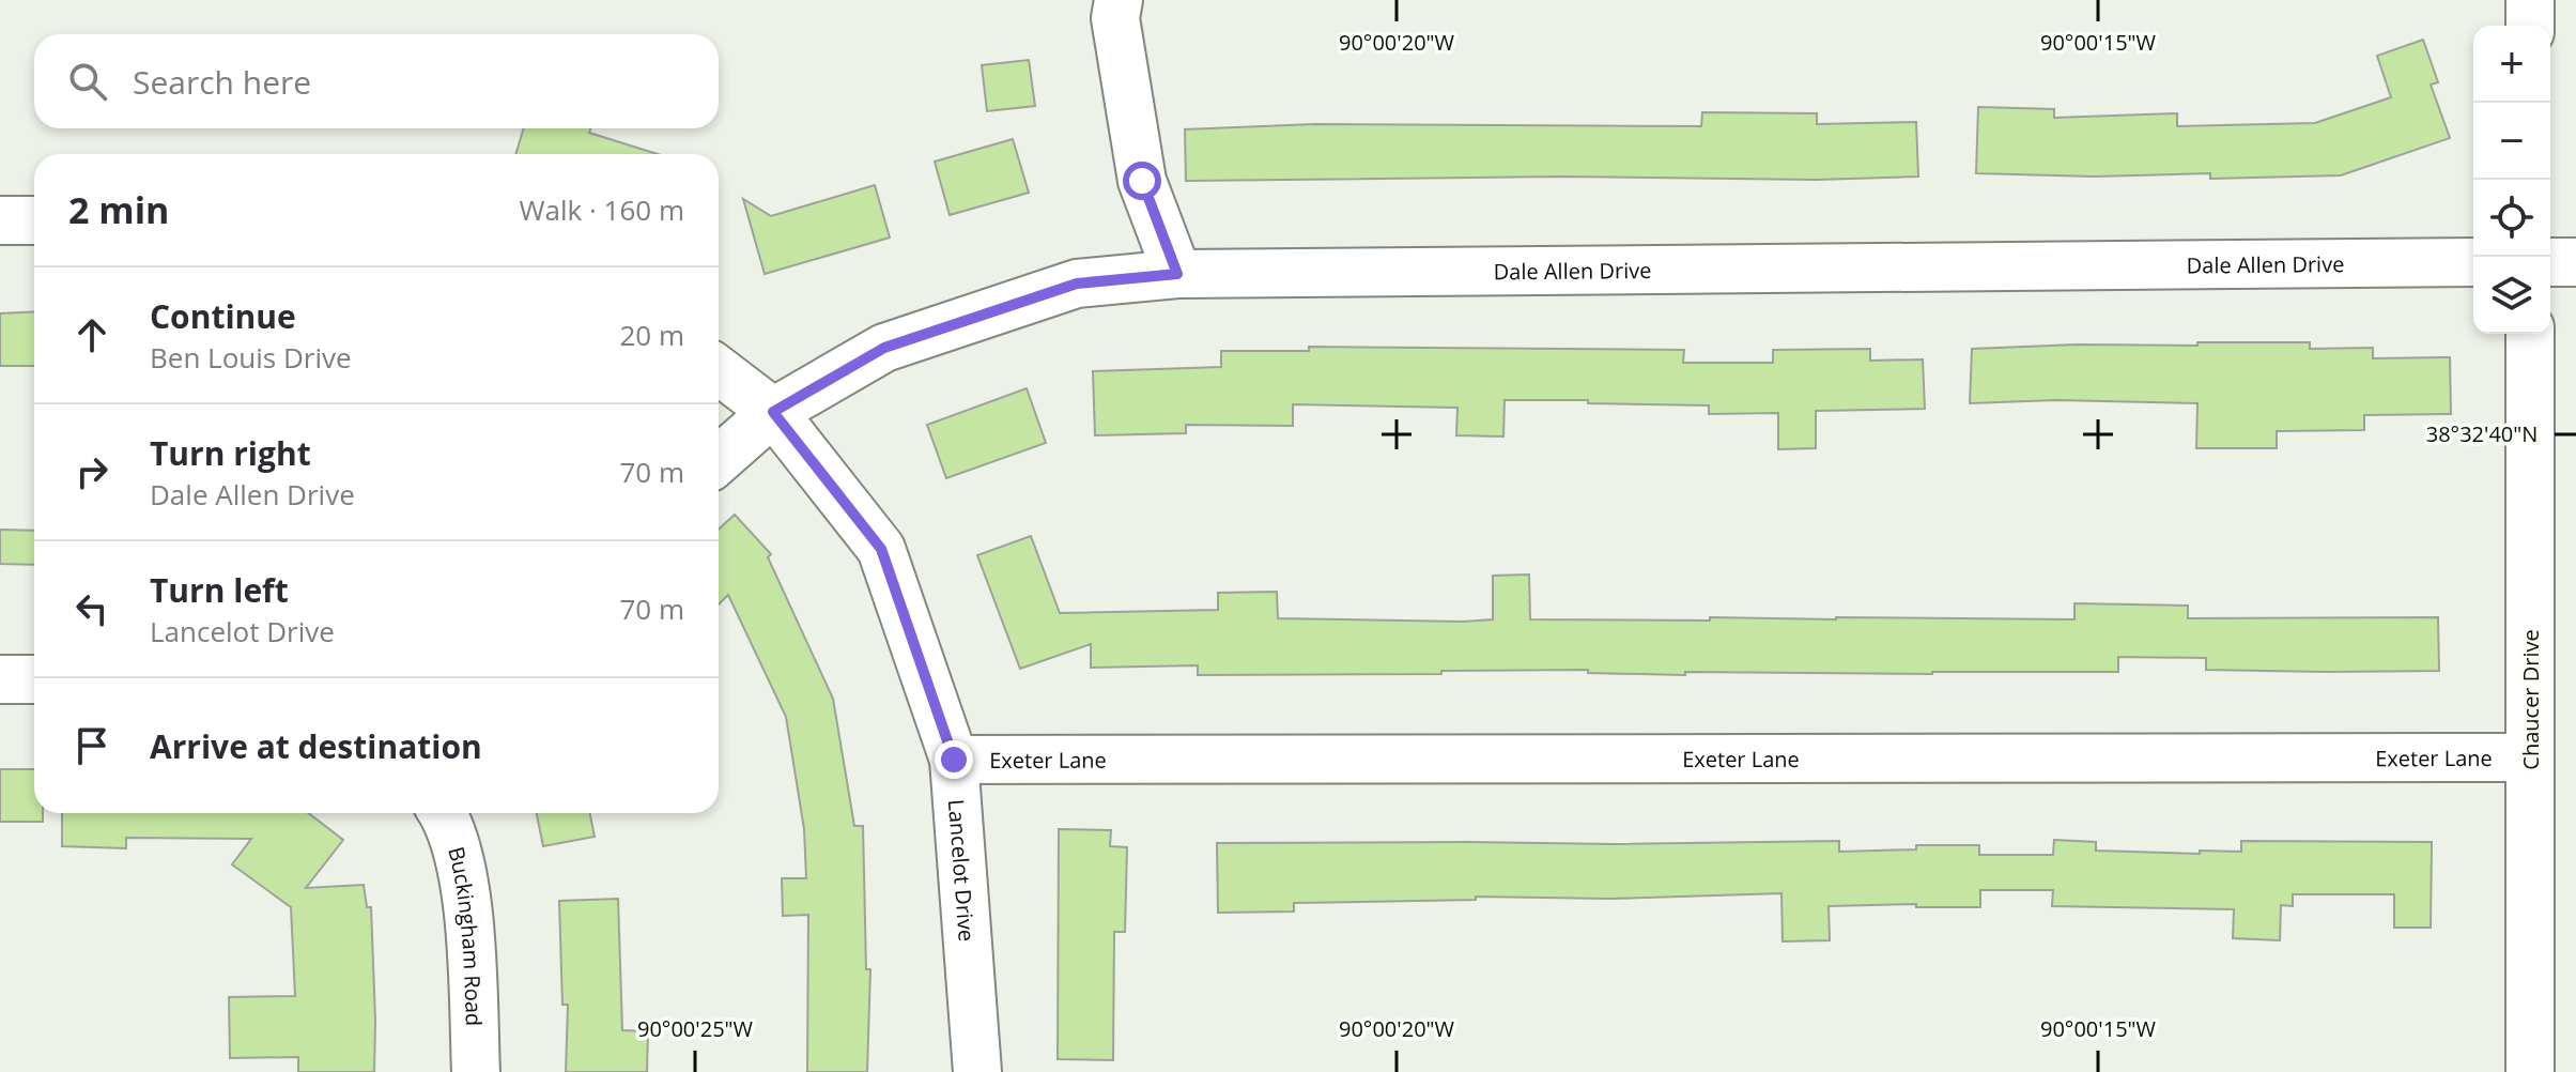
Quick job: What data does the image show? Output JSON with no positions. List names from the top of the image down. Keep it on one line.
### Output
{"streets":{"street":["Dale Allen Drive","Chaucer Drive","Exeter Lane","Lancelot Drive","Buckingham Road"]},"crossings":[["Dale Allen Drive","Lancelot Drive"],["Chaucer Drive","Exeter Lane"],["Exeter Lane","Lancelot Drive"]],"page":{"map_buttons":["+","−"],"search":"Search here","heading":["2 min","Walk · 160 m"],"list":[["Continue","Ben Louis Drive","20 m"],["Turn right","Dale Allen Drive","70 m"],["Turn left","Lancelot Drive","70 m"],"Arrive at destination"]},"coordinates":["90°00'20\"W","90°00'15\"W","38°32'40\"N","90°00'25\"W"]}
